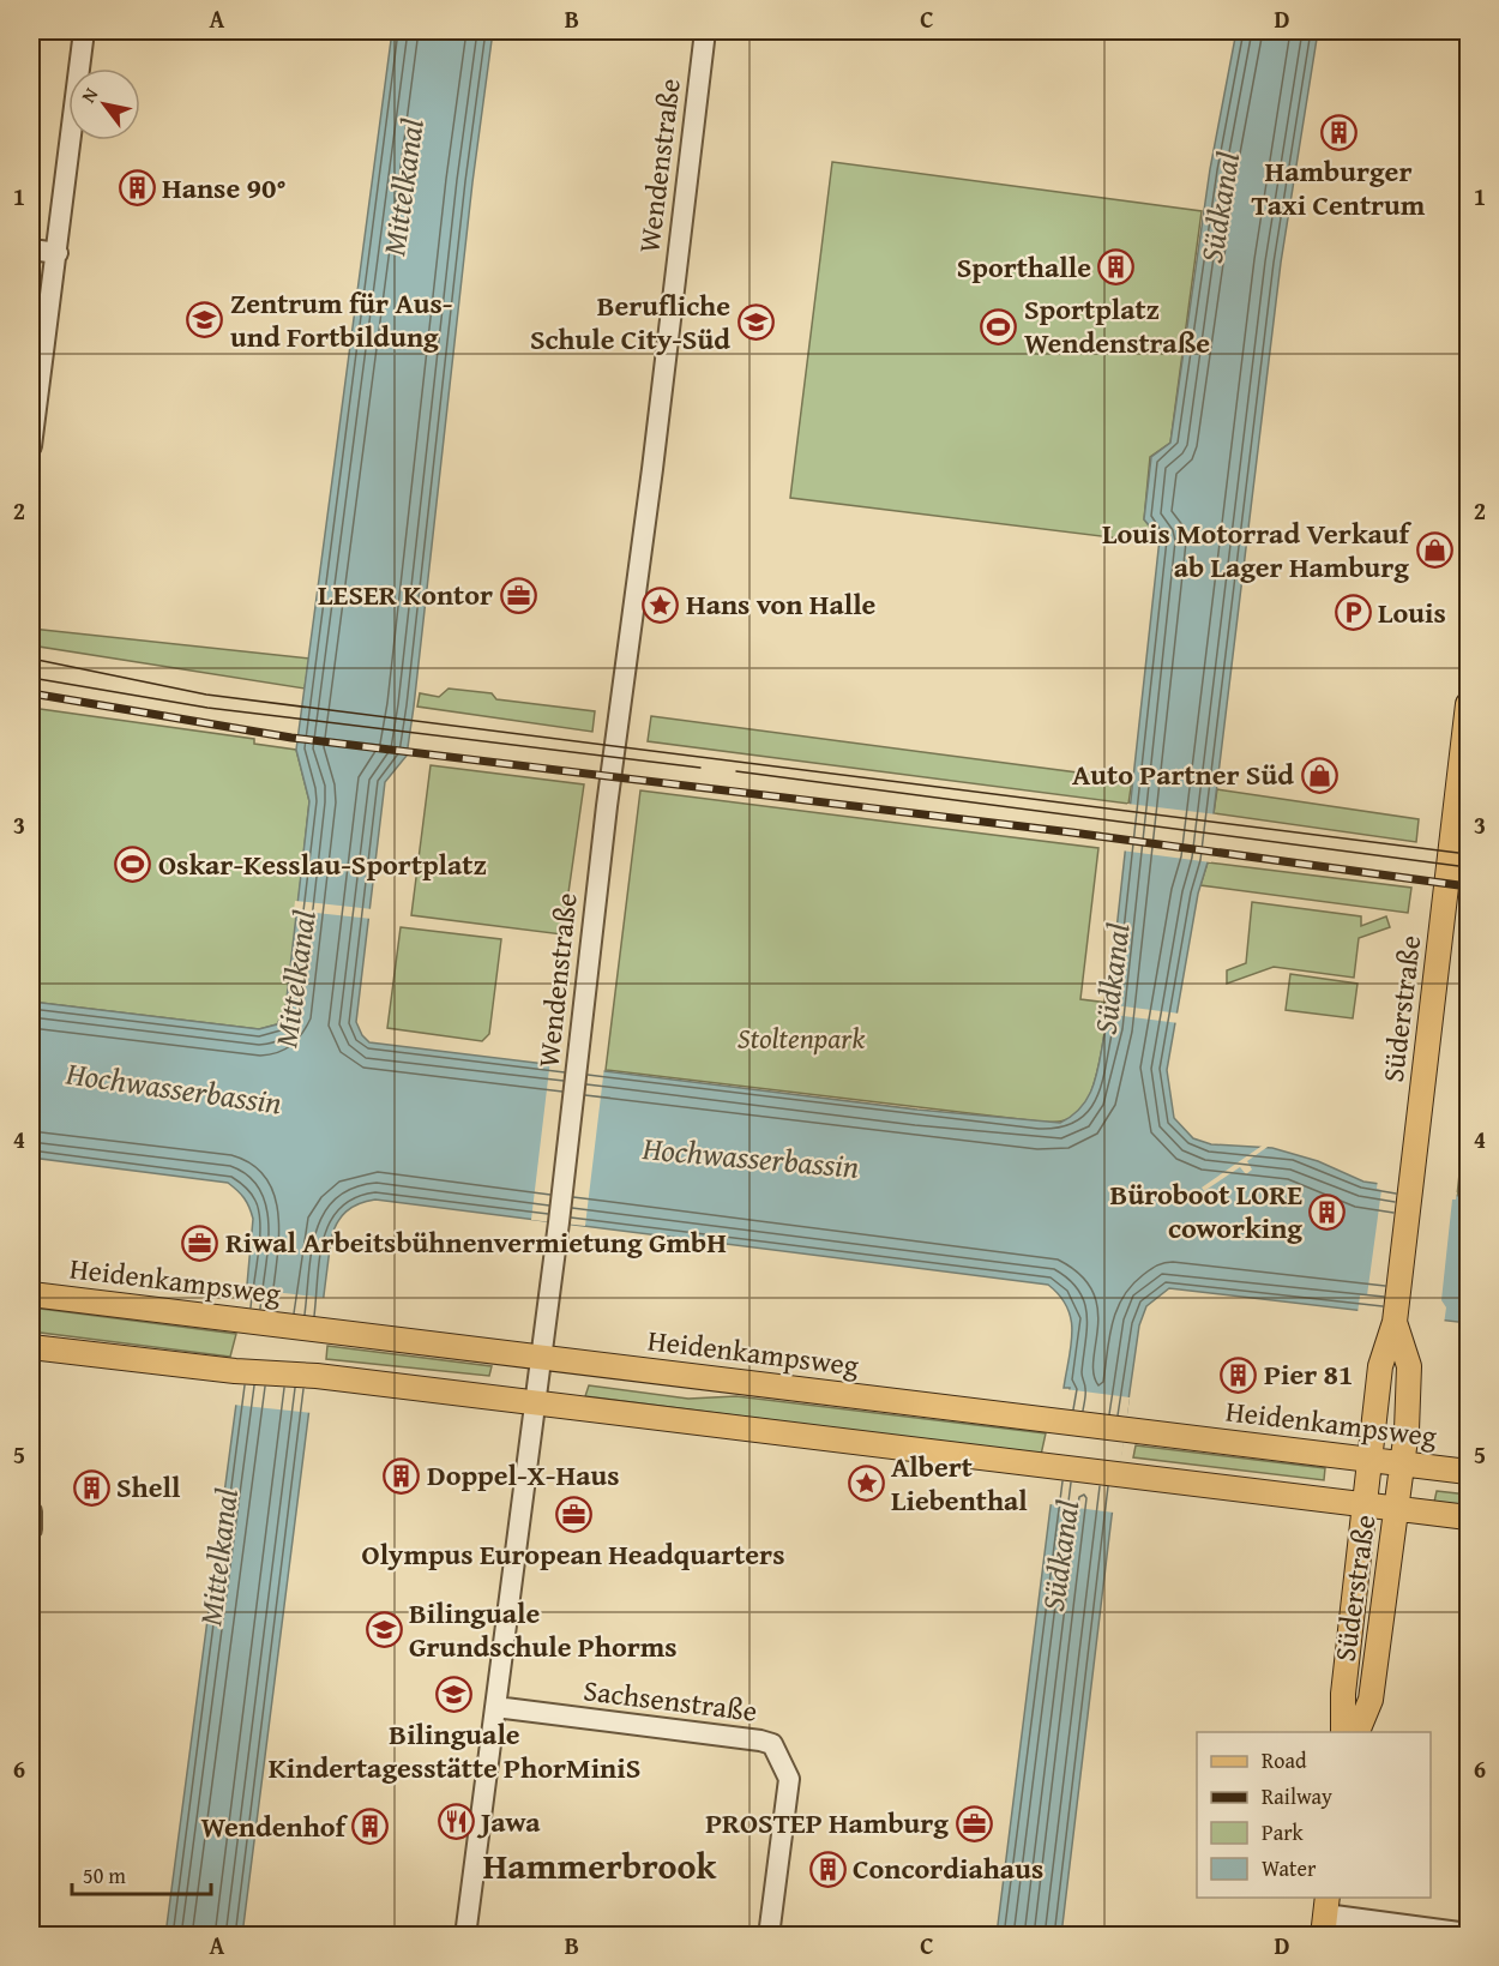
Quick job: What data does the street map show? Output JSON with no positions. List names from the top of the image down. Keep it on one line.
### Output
{"streets":{"main road":["Süderstraße","Heidenkampsweg"],"street":["Wendenstraße","Sachsenstraße"]},"crossings":[["Wendenstraße","Heidenkampsweg"],["Wendenstraße","Sachsenstraße"],["Süderstraße","Heidenkampsweg"]],"districts":["Hammerbrook"],"water":["Mittelkanal","Südkanal","Hochwasserbassin"],"parks":["Stoltenpark"],"places":{"building":["Hamburger Taxi Centrum","Hanse 90°","Sporthalle","Büroboot LORE coworking","Pier 81","Doppel-X-Haus","Shell","Wendenhof","Concordiahaus"],"school or university":["Zentrum für Aus- und Fortbildung","Berufliche Schule City-Süd","Bilinguale Grundschule Phorms","Bilinguale Kindertagesstätte PhorMiniS"],"sports":["Sportplatz Wendenstraße","Oskar-Kesslau-Sportplatz"],"shop":["Louis Motorrad Verkauf ab Lager Hamburg","Auto Partner Süd"],"office":["LESER Kontor","Riwal Arbeitsbühnenvermietung GmbH","Olympus European Headquarters","PROSTEP Hamburg"],"place":["Hans von Halle","Albert Liebenthal"],"parking":["Louis"],"restaurant":["Jawa"]},"legend":["Road","Railway","Park","Water"],"scale_bar":"50 m","north":"top left","grid":{"columns":["A","B","C","D"],"rows":["1","2","3","4","5","6"]}}
